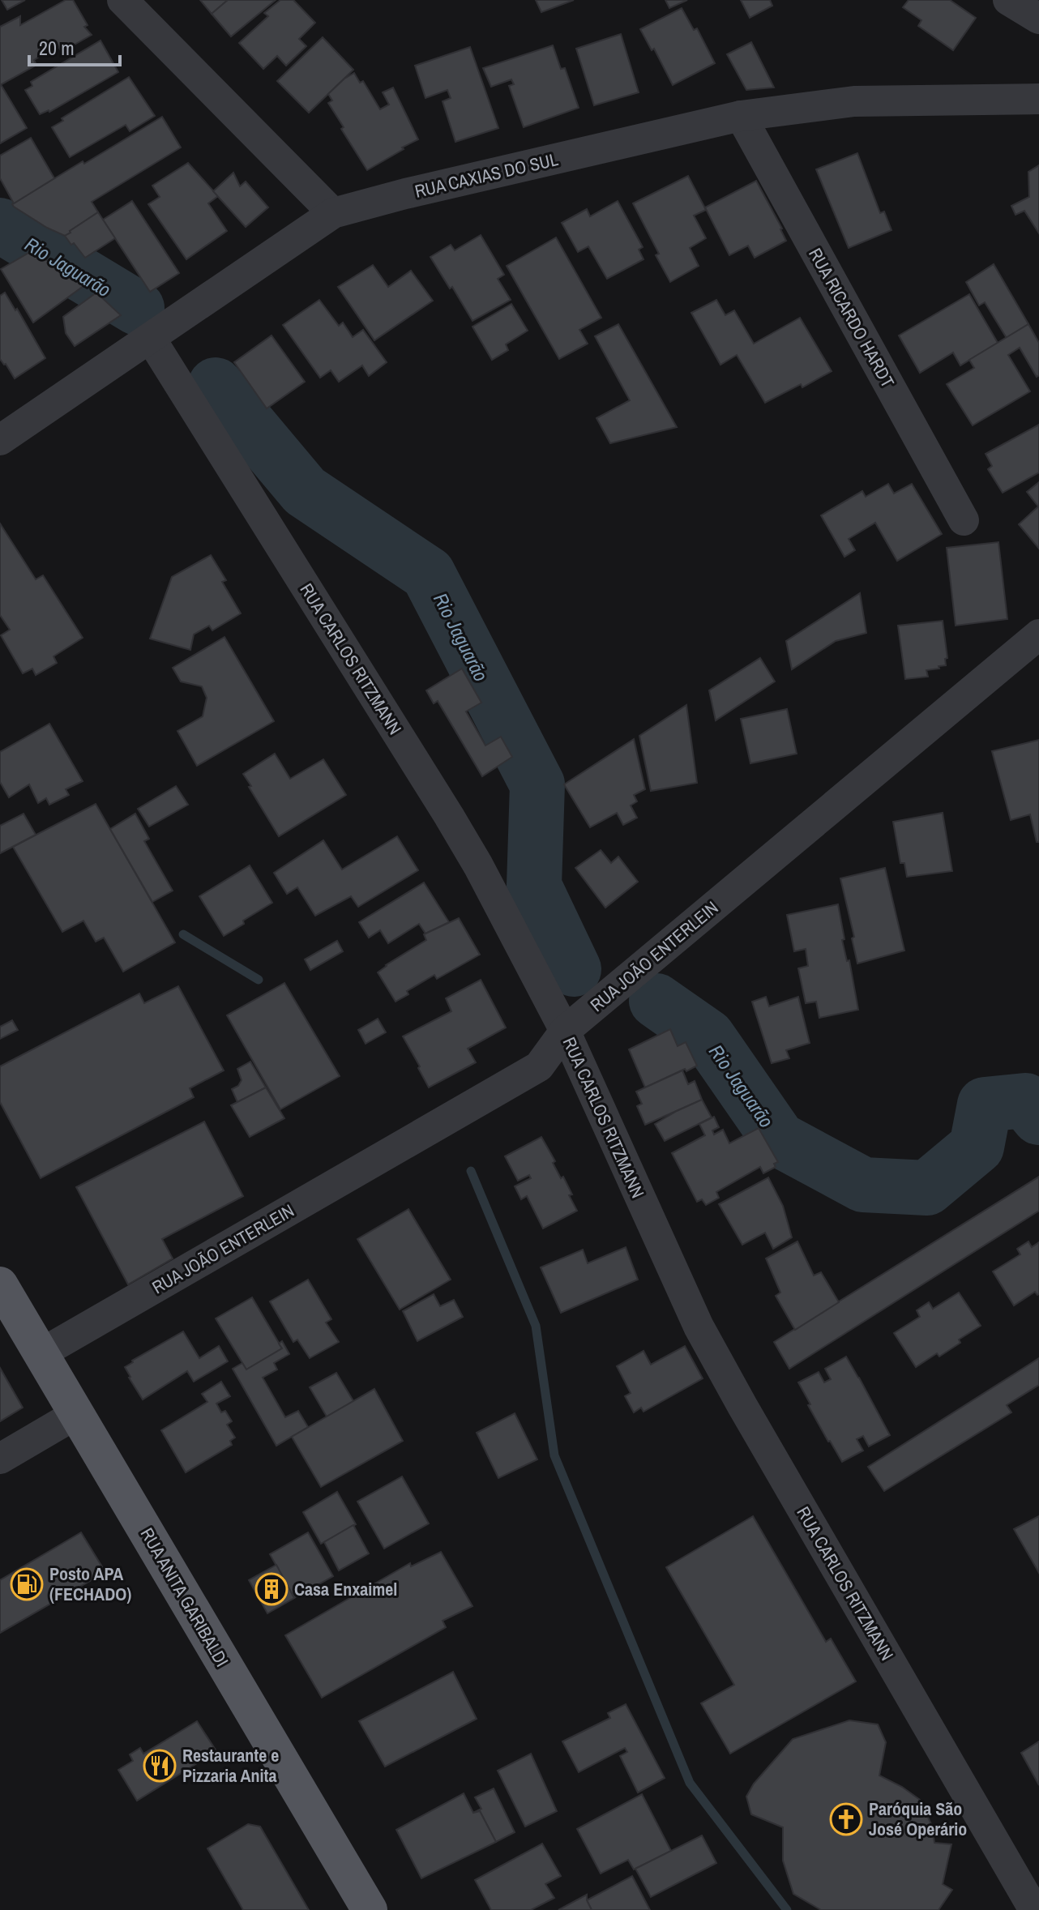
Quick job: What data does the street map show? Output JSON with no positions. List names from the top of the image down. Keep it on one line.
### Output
{"streets":{"main road":["RUA ANITA GARIBALDI"],"street":["RUA CAXIAS DO SUL","RUA RICARDO HARDT","RUA CARLOS RITZMANN","RUA JOÃO ENTERLEIN"]},"crossings":[["RUA CAXIAS DO SUL","RUA RICARDO HARDT"],["RUA CAXIAS DO SUL","RUA CARLOS RITZMANN"],["RUA CARLOS RITZMANN","RUA JOÃO ENTERLEIN"],["RUA JOÃO ENTERLEIN","RUA ANITA GARIBALDI"]],"water":["Rio Jaguarão"],"places":{"fuel station":["Posto APA (FECHADO)"],"building":["Casa Enxaimel"],"restaurant":["Restaurante e Pizzaria Anita"],"church":["Paróquia São José Operário"]},"scale_bar":"20 m"}
